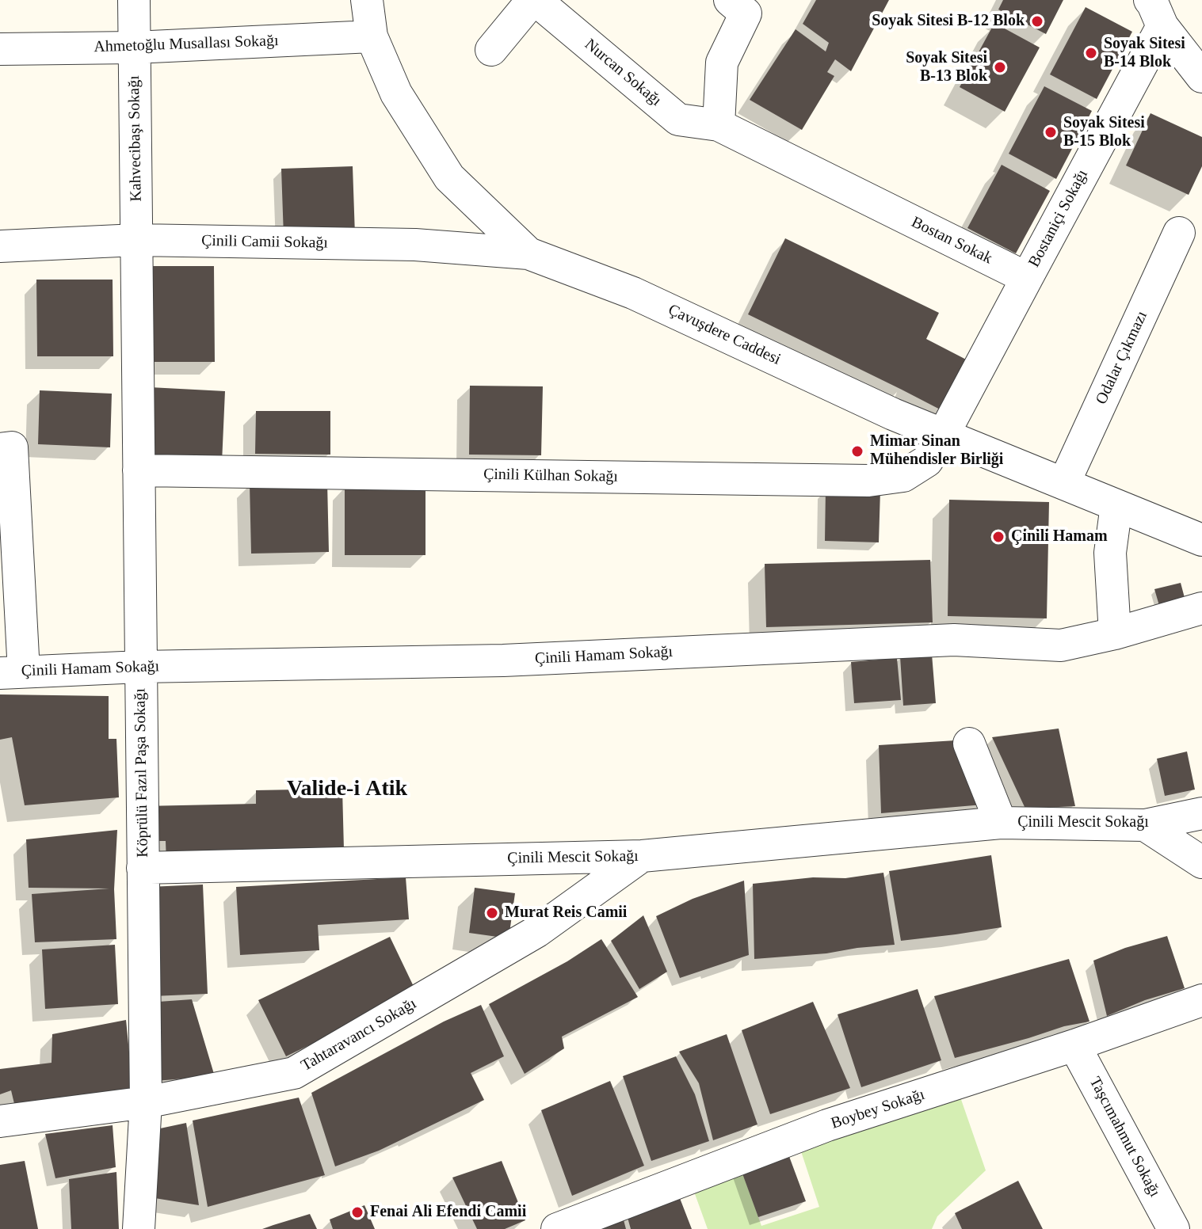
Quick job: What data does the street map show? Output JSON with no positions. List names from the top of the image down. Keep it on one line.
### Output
{"streets":{"street":["Ahmetoğlu Musallası Sokağı","Nurcan Sokağı","Kahvecibaşı Sokağı","Bostaniçi Sokağı","Bostan Sokak","Çinili Camii Sokağı","Çavuşdere Caddesi","Odalar Çıkmazı","Çinili Külhan Sokağı","Çinili Hamam Sokağı","Köprülü Fazıl Paşa Sokağı","Çinili Mescit Sokağı","Tahtaravancı Sokağı","Boybey Sokağı","Taşcımahmut Sokağı"]},"crossings":[["Ahmetoğlu Musallası Sokağı","Kahvecibaşı Sokağı"],["Ahmetoğlu Musallası Sokağı","Çavuşdere Caddesi"],["Nurcan Sokağı","Bostan Sokak"],["Kahvecibaşı Sokağı","Çinili Camii Sokağı"],["Kahvecibaşı Sokağı","Köprülü Fazıl Paşa Sokağı"],["Bostaniçi Sokağı","Bostan Sokak"],["Çinili Camii Sokağı","Çavuşdere Caddesi"],["Çinili Camii Sokağı","Köprülü Fazıl Paşa Sokağı"],["Çavuşdere Caddesi","Odalar Çıkmazı"],["Çavuşdere Caddesi","Çinili Külhan Sokağı"],["Çinili Külhan Sokağı","Köprülü Fazıl Paşa Sokağı"],["Çinili Hamam Sokağı","Köprülü Fazıl Paşa Sokağı"],["Köprülü Fazıl Paşa Sokağı","Çinili Mescit Sokağı"],["Köprülü Fazıl Paşa Sokağı","Tahtaravancı Sokağı"],["Çinili Mescit Sokağı","Tahtaravancı Sokağı"],["Boybey Sokağı","Taşcımahmut Sokağı"]],"districts":["Valide-i Atik"],"places":["Soyak Sitesi B-12 Blok","Soyak Sitesi B-14 Blok","Soyak Sitesi B-13 Blok","Soyak Sitesi B-15 Blok","Mimar Sinan Mühendisler Birliği","Çinili Hamam","Murat Reis Camii","Fenai Ali Efendi Camii"]}
